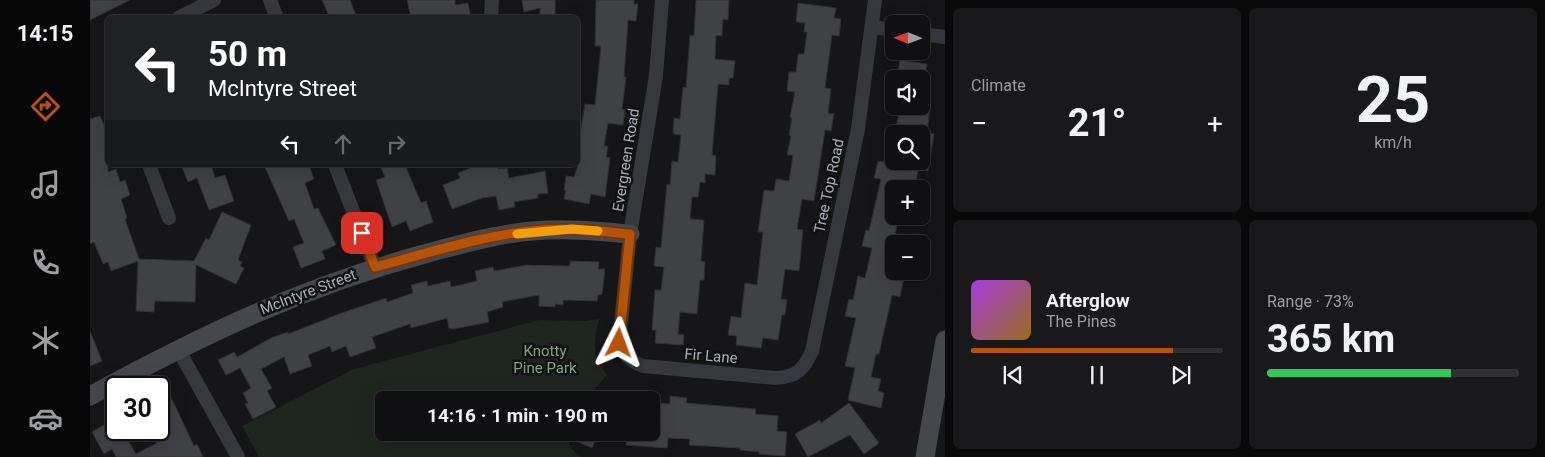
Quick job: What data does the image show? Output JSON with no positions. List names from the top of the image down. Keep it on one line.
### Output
{"streets":{"street":["Evergreen Road","Tree Top Road","McIntyre Street","Fir Lane"]},"crossings":[["Evergreen Road","McIntyre Street"],["Evergreen Road","Fir Lane"],["Tree Top Road","Fir Lane"]],"parks":["Knotty Pine Park"],"north":"left","page":{"tabs":"14:15","tile":["Climate",["25","km/h"],["Range · 73%","365 km"]],"map_buttons":["+","−"],"turn":["50 m","McIntyre Street"],"heat":["−","21°","+"],"song":["Afterglow","The Pines"],"limit":"30","trip":"14:16 · 1 min · 190 m"}}
